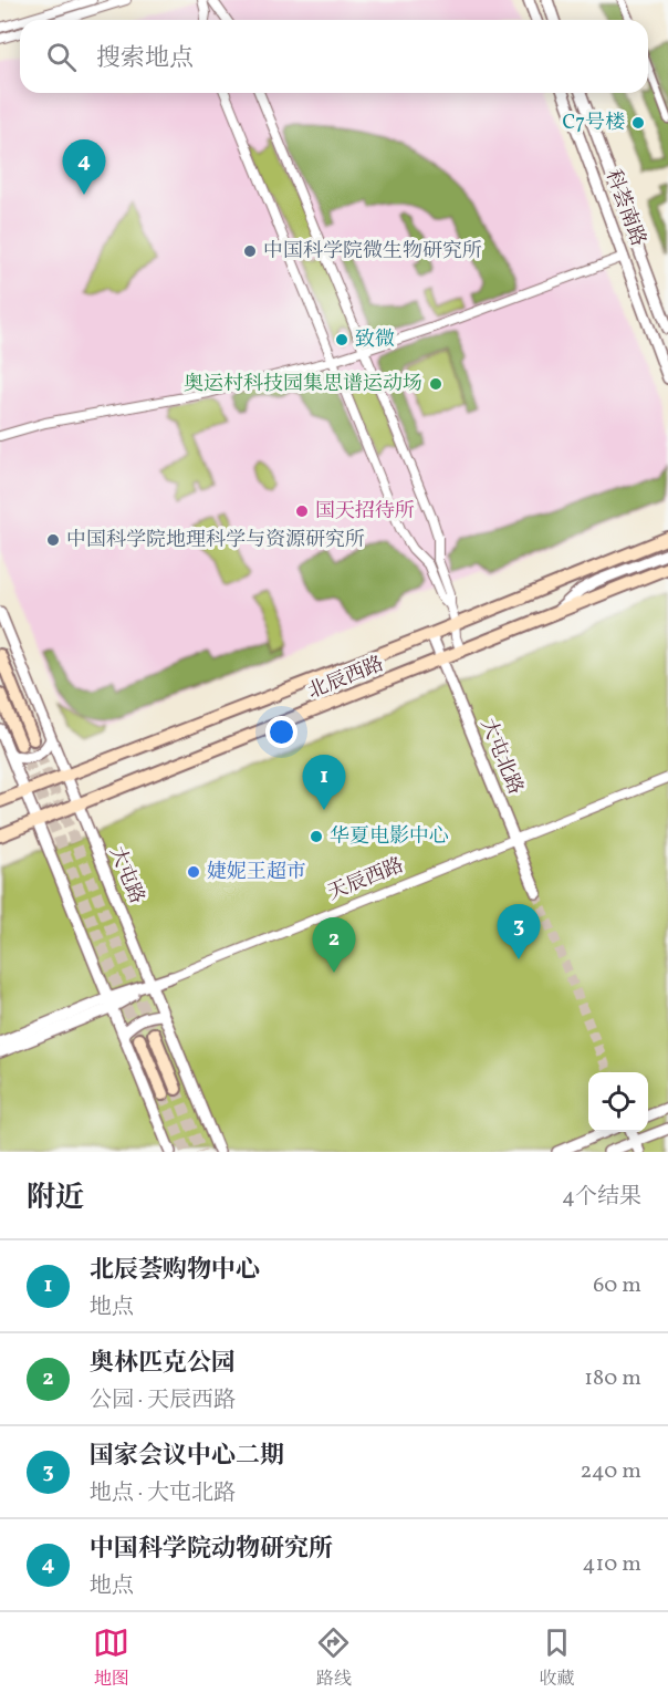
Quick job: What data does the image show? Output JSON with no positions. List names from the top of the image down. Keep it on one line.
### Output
{"streets":{"main road":["北辰西路"],"street":["科荟南路","大屯北路","大屯路","天辰西路"]},"crossings":[["北辰西路","大屯北路"],["北辰西路","大屯路"],["大屯北路","天辰西路"],["大屯路","天辰西路"]],"places":["C7号楼","中国科学院微生物研究所","致微","奥运村科技园集思谱运动场","国天招待所","中国科学院地理科学与资源研究所","华夏电影中心","婕妮王超市"],"page":{"search":"搜索地点","pins":["4","1","3","2"],"heading":["附近","4个结果"],"list":[{"mark":"1","name":"北辰荟购物中心","note":"地点","value":"60 m"},{"mark":"2","name":"奥林匹克公园","note":"公园 · 天辰西路","value":"180 m"},{"mark":"3","name":"国家会议中心二期","note":"地点 · 大屯北路","value":"240 m"},{"mark":"4","name":"中国科学院动物研究所","note":"地点","value":"410 m"}],"nav":["地图","路线","收藏"]}}
